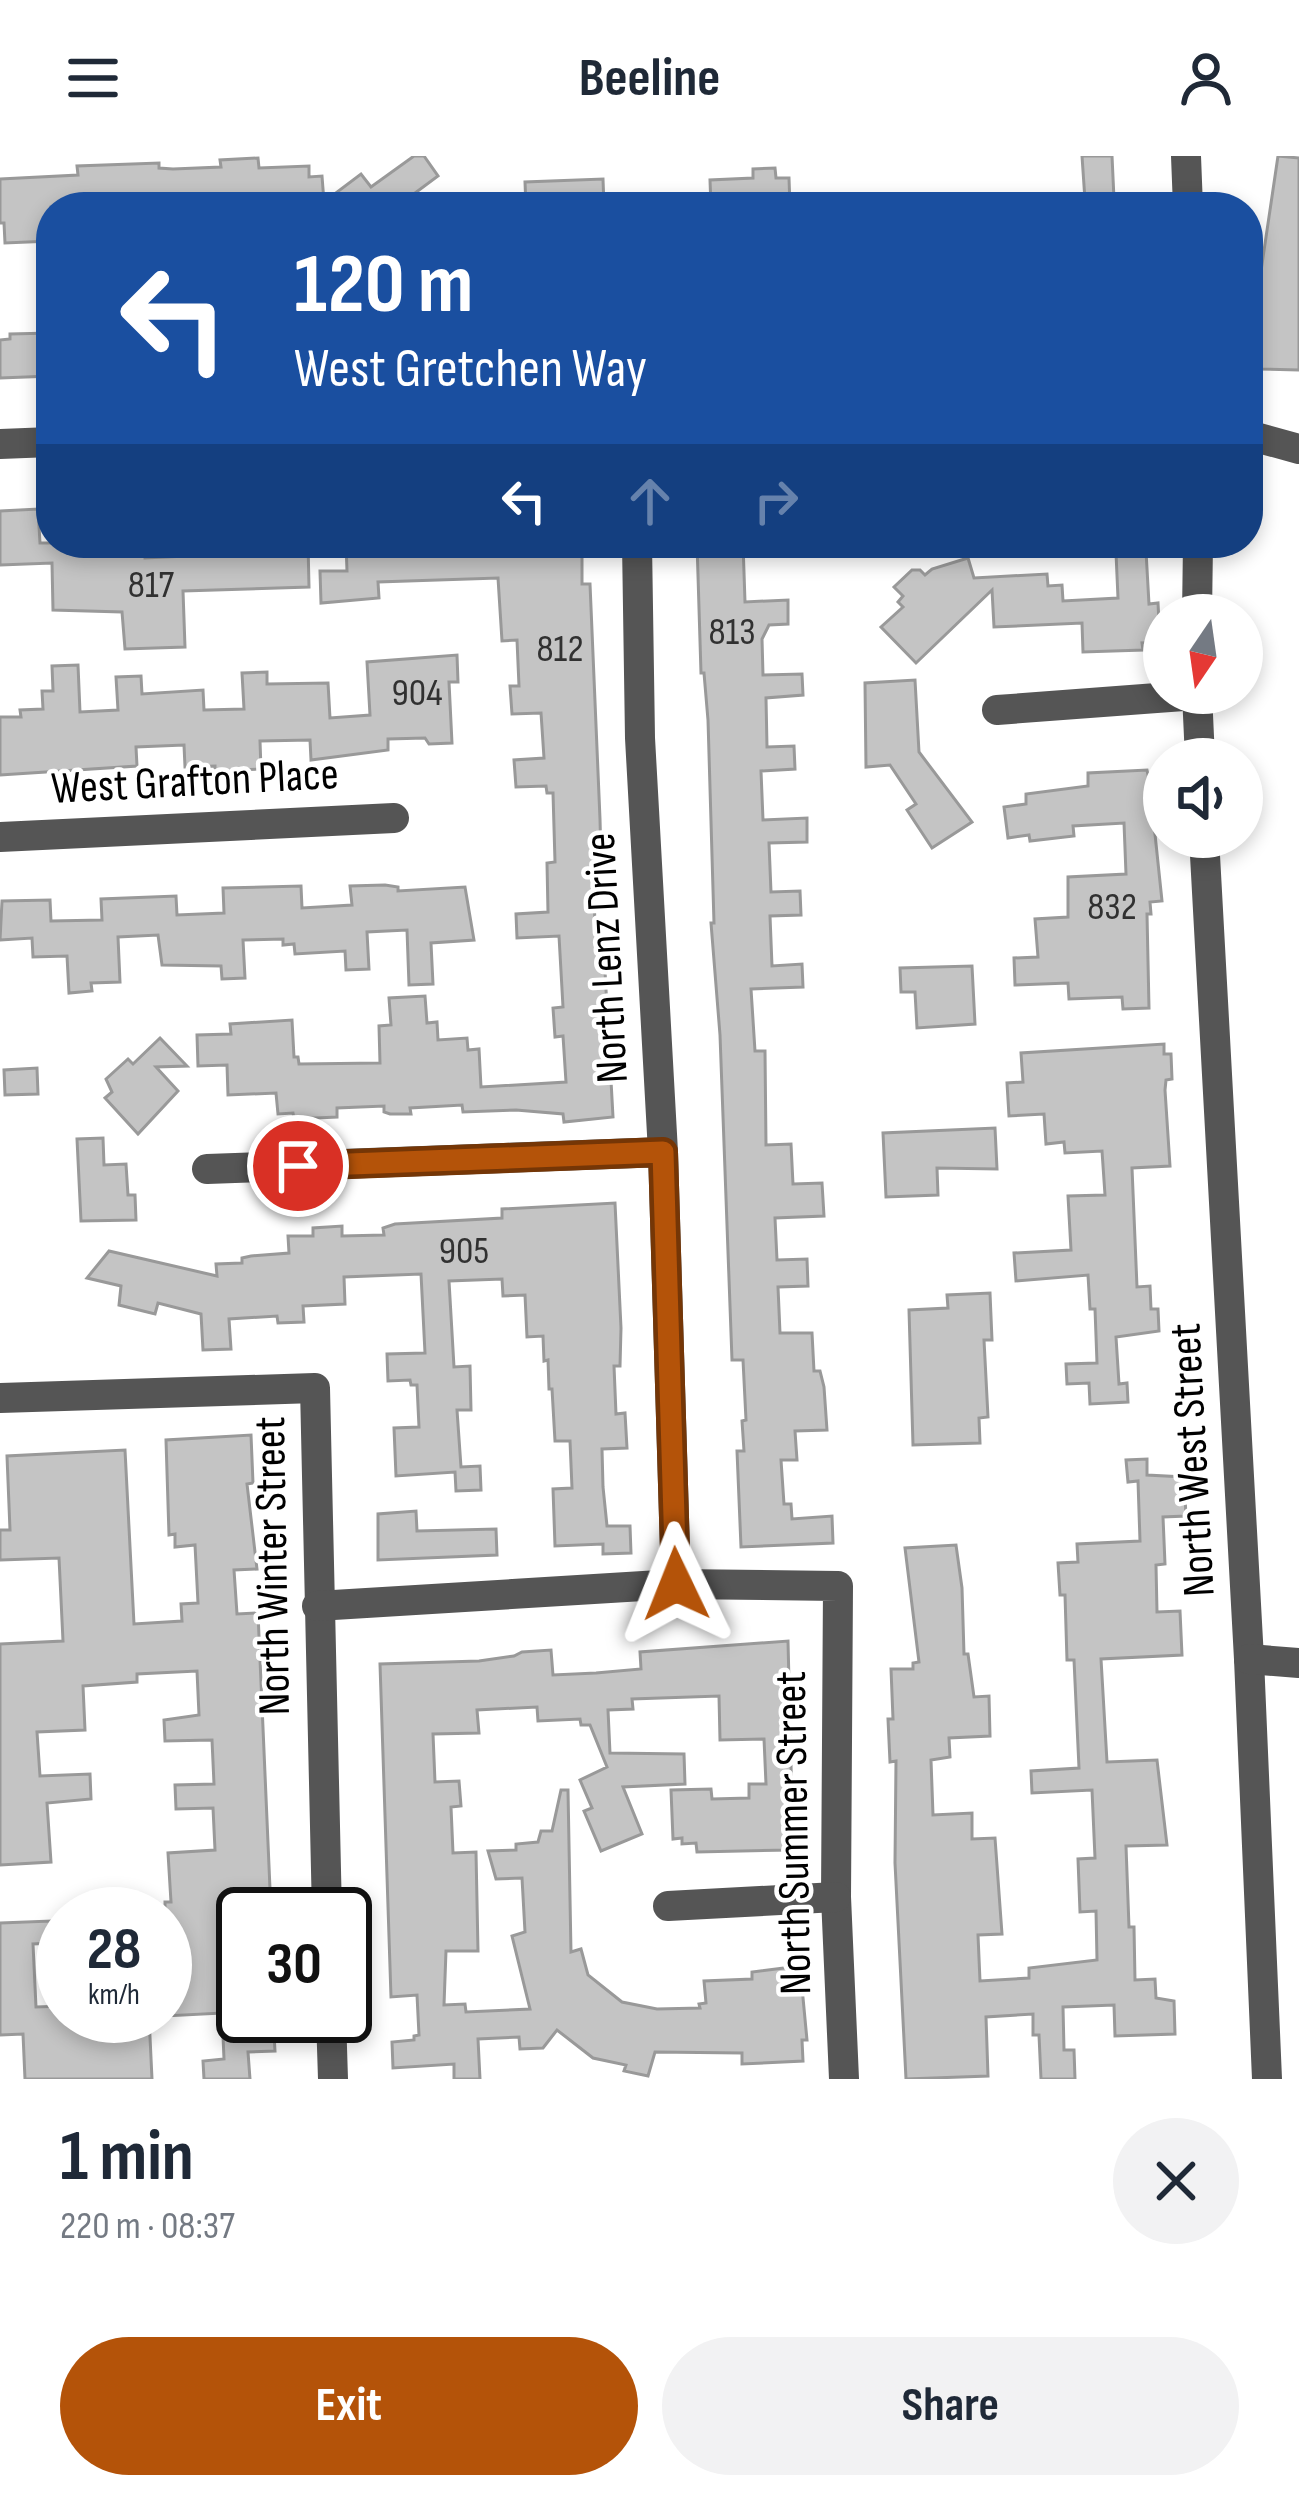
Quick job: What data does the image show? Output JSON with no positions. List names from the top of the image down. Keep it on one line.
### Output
{"streets":{"street":["West Grafton Place","North Lenz Drive","North West Street","North Winter Street","North Summer Street"]},"crossings":[["North Lenz Drive","North Summer Street"]],"house_numbers":["817","813","812","904","832","905"],"north":"bottom","page":{"header":"Beeline","turn":["120 m","West Gretchen Way"],"speed":"28 km/h","limit":"30","heading":["1 min","220 m · 08:37"],"buttons":["Exit","Share"]}}
